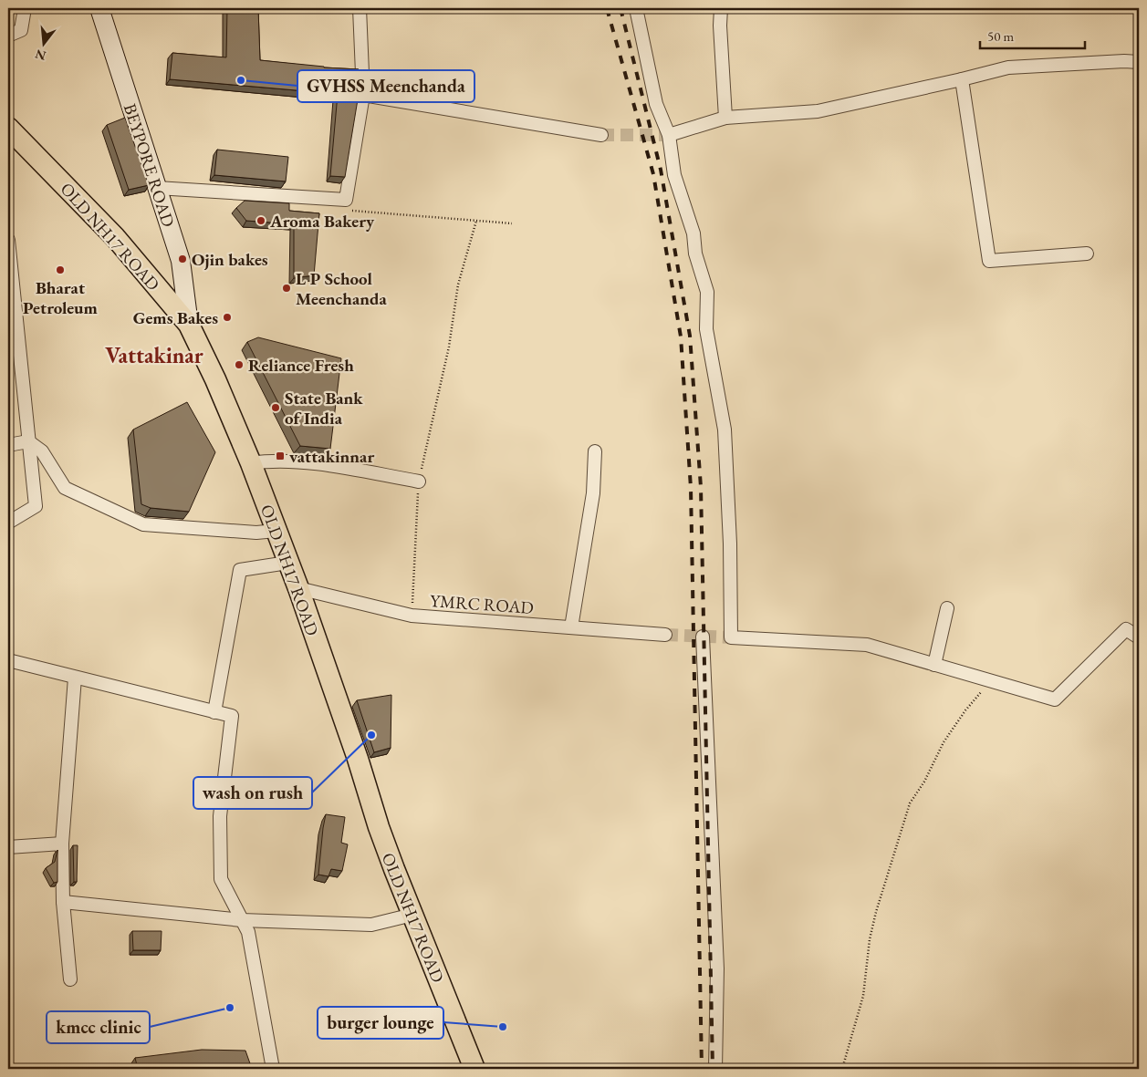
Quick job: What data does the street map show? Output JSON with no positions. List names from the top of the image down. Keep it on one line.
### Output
{"streets":{"main road":["BEYPORE ROAD","OLD NH17 ROAD"],"street":["YMRC ROAD"]},"crossings":[["BEYPORE ROAD","OLD NH17 ROAD"],["OLD NH17 ROAD","YMRC ROAD"]],"districts":["Vattakinar"],"places":{"other":["GVHSS Meenchanda","Aroma Bakery","Ojin bakes","Bharat Petroleum","L P School Meenchanda","Gems Bakes","Reliance Fresh","State Bank of India","wash on rush","kmcc clinic","burger lounge"],"transit":["vattakinnar"]},"scale_bar":"50 m","north":"bottom"}
